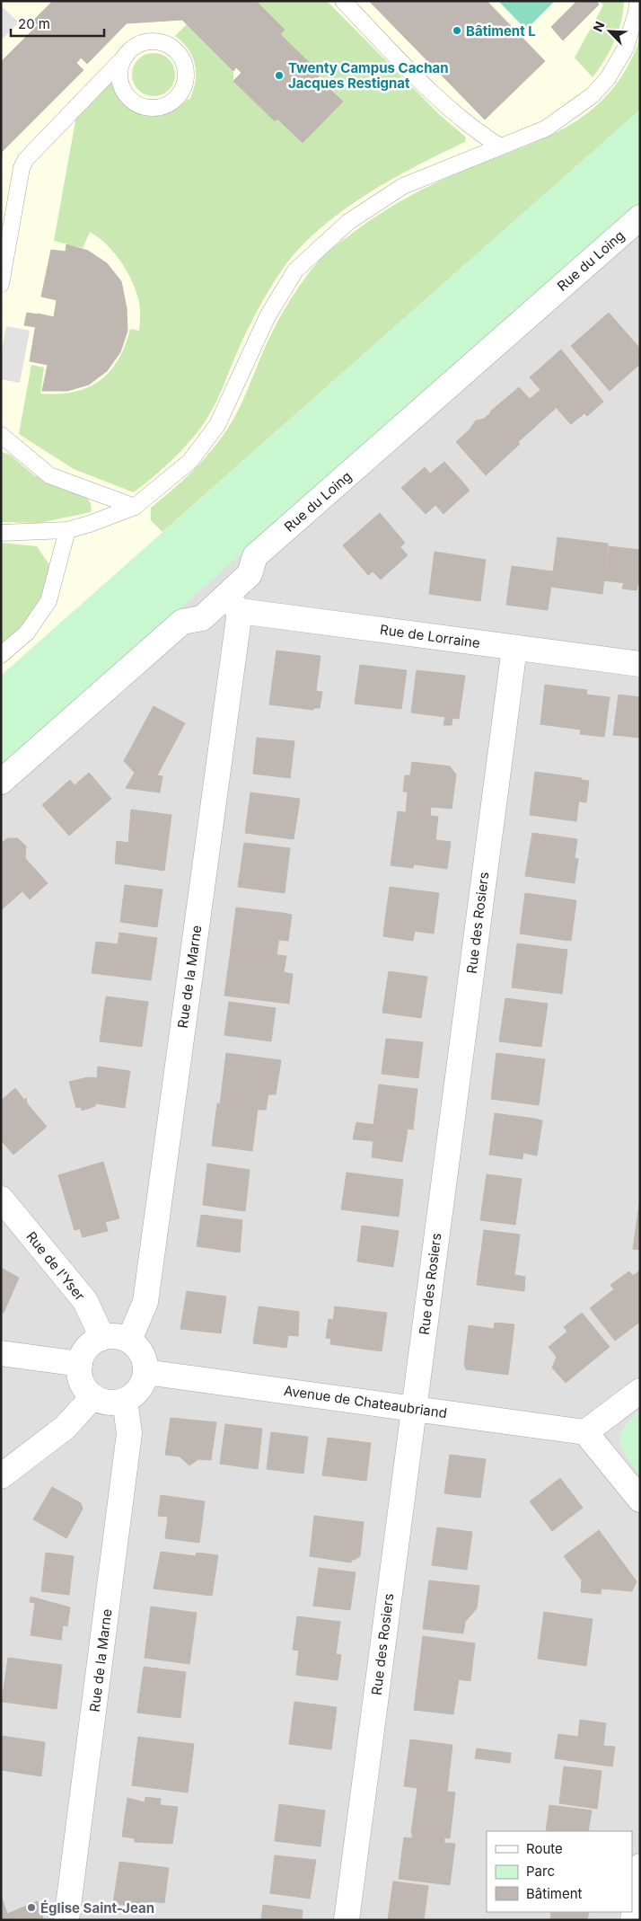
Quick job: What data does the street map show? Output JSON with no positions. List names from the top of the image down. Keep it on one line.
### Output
{"streets":{"street":["Rue du Loing","Rue de Lorraine","Rue des Rosiers","Rue de la Marne","Rue de l'Yser","Avenue de Chateaubriand"]},"crossings":[["Rue du Loing","Rue de Lorraine"],["Rue du Loing","Rue de la Marne"],["Rue de Lorraine","Rue des Rosiers"],["Rue de Lorraine","Rue de la Marne"],["Rue des Rosiers","Avenue de Chateaubriand"],["Rue de la Marne","Rue de l'Yser"],["Rue de la Marne","Avenue de Chateaubriand"],["Rue de l'Yser","Avenue de Chateaubriand"]],"places":["Bâtiment L","Twenty Campus Cachan Jacques Restignat","Église Saint-Jean"],"legend":["Route","Parc","Bâtiment"],"scale_bar":"20 m","north":"top left"}
